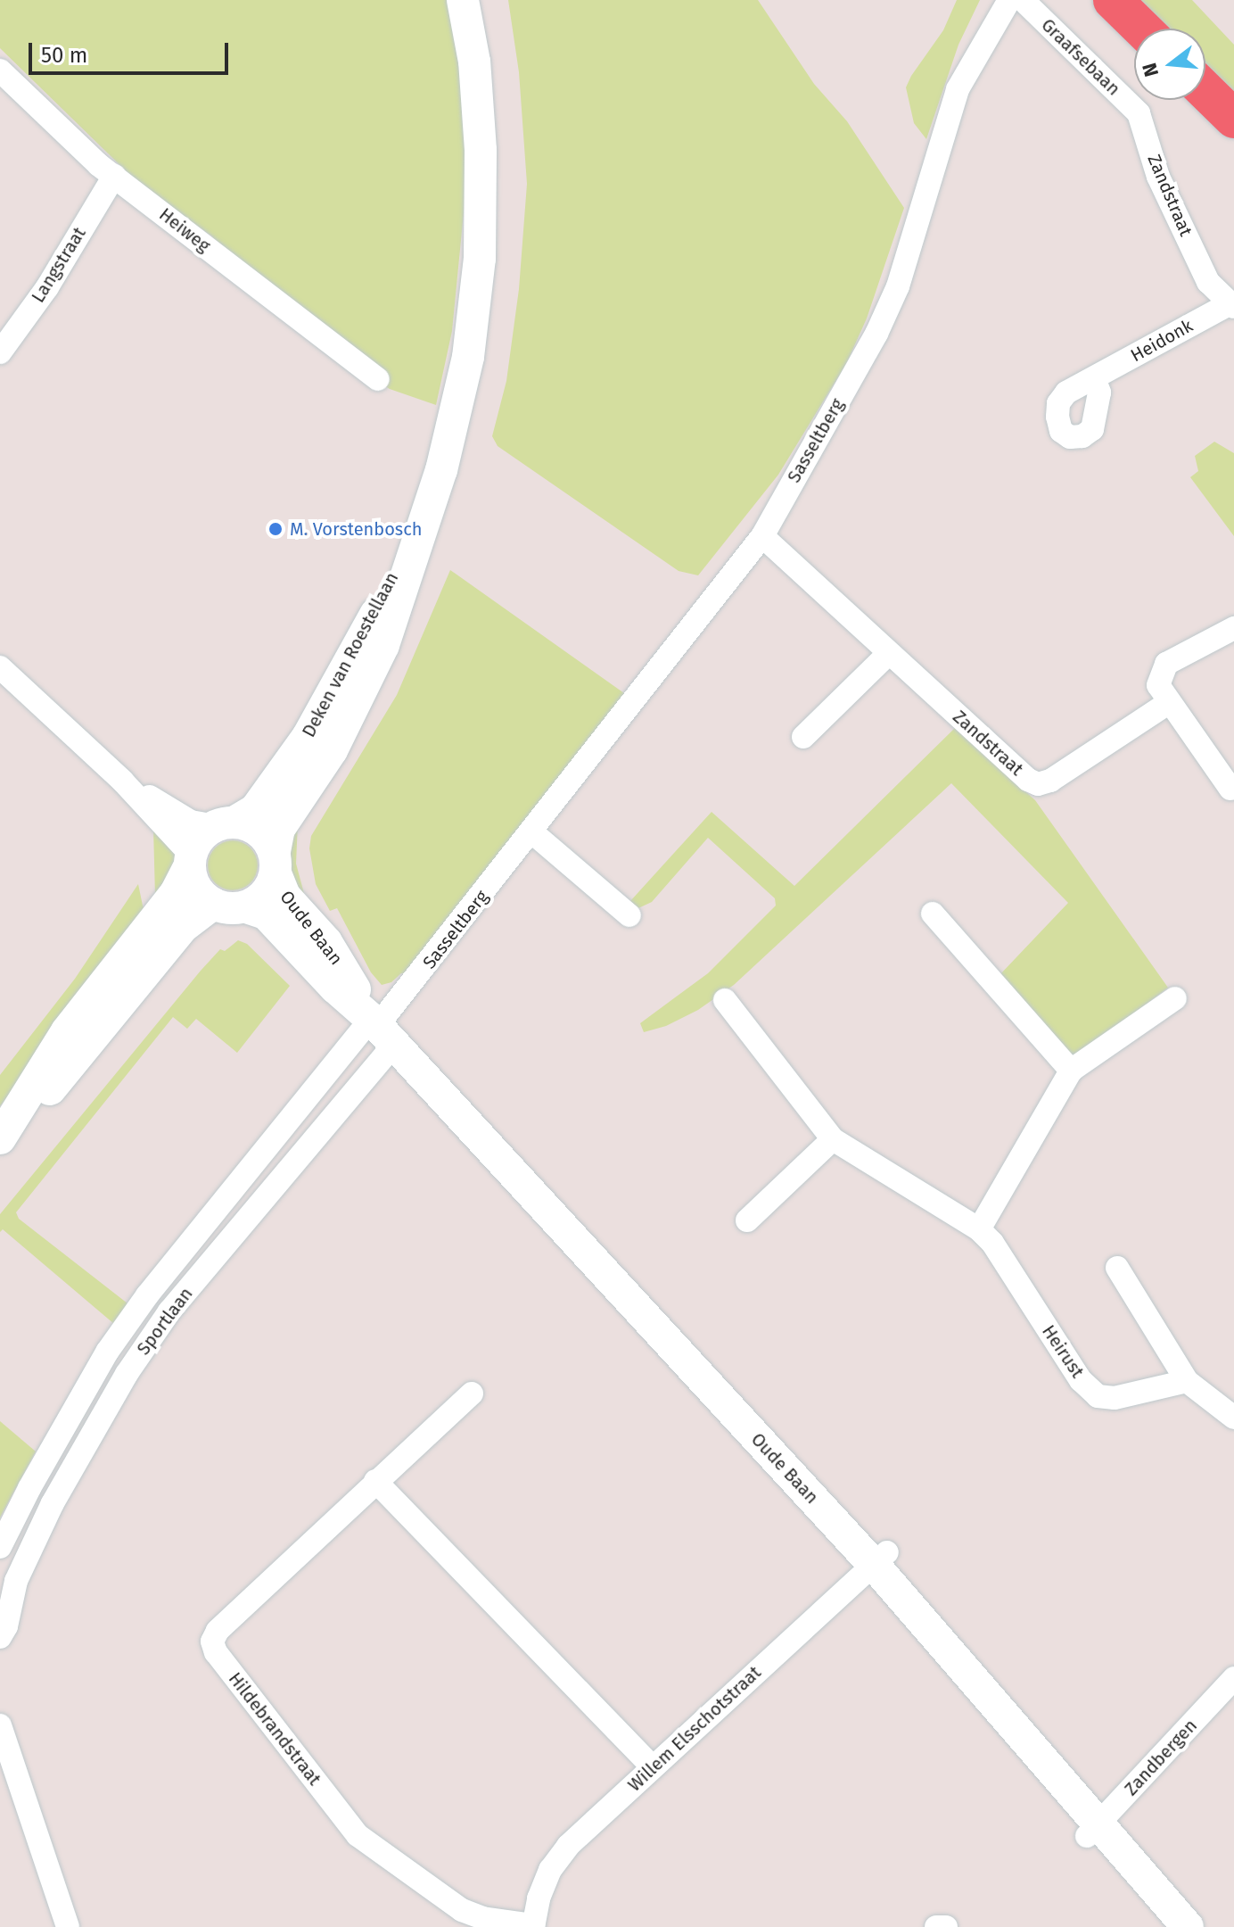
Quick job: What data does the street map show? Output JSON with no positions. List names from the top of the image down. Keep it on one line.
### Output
{"streets":{"main road":["Deken van Roestellaan","Oude Baan"],"street":["Graafsebaan","Zandstraat","Heiweg","Langstraat","Heidonk","Sasseltberg","Sportlaan","Heirust","Hildebrandstraat","Willem Elsschotstraat","Zandbergen"]},"crossings":[["Graafsebaan","Zandstraat"],["Zandstraat","Heidonk"],["Zandstraat","Sasseltberg"],["Heiweg","Langstraat"],["Sasseltberg","Oude Baan"],["Sasseltberg","Sportlaan"],["Deken van Roestellaan","Oude Baan"],["Oude Baan","Sportlaan"],["Oude Baan","Willem Elsschotstraat"],["Oude Baan","Zandbergen"],["Hildebrandstraat","Willem Elsschotstraat"]],"places":["M. Vorstenbosch"],"scale_bar":"50 m","north":"left"}
